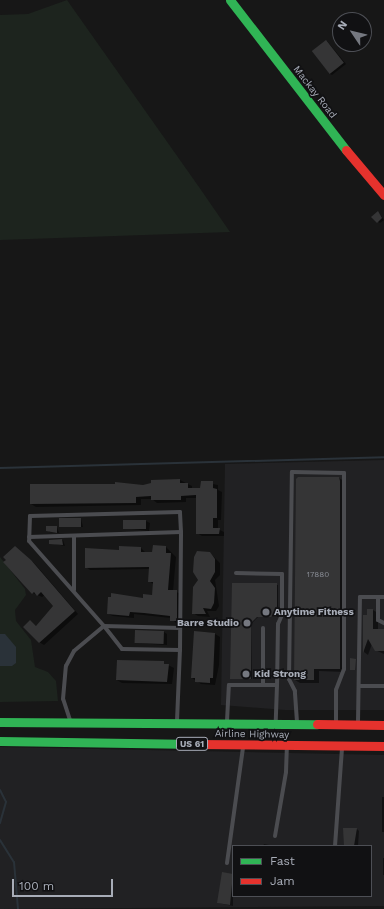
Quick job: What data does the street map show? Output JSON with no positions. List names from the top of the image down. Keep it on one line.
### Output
{"streets":{"main road":["Mackay Road","Airline Highway","US 61"]},"places":["Anytime Fitness","Barre Studio","Kid Strong"],"house_numbers":["17880"],"legend":["Fast","Jam"],"scale_bar":"100 m","north":"top left"}
